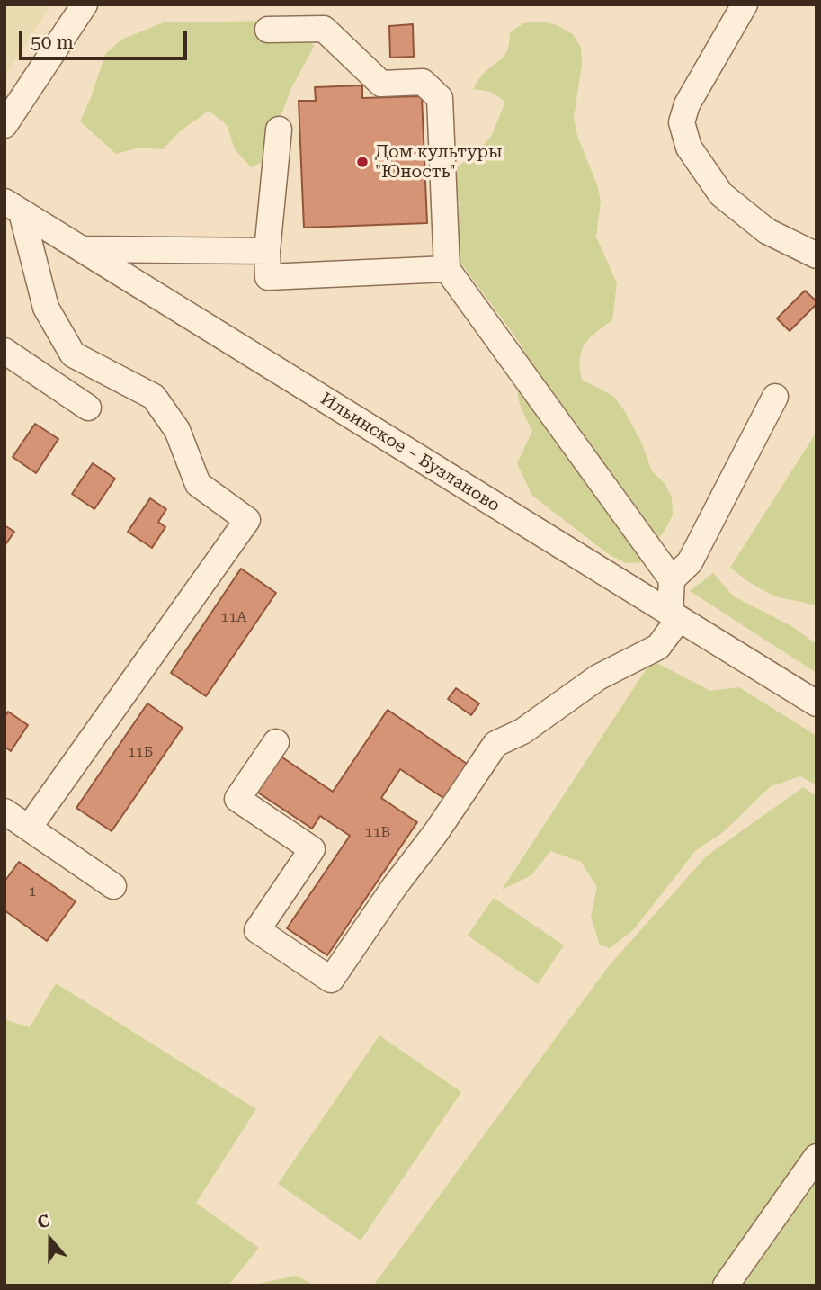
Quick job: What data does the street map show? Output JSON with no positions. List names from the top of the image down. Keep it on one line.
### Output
{"streets":{"street":["Ильинское – Бузланово"]},"places":["Дом культуры \"Юность\""],"house_numbers":["11А","11Б","11В","1"],"scale_bar":"50 m","north":"top"}
